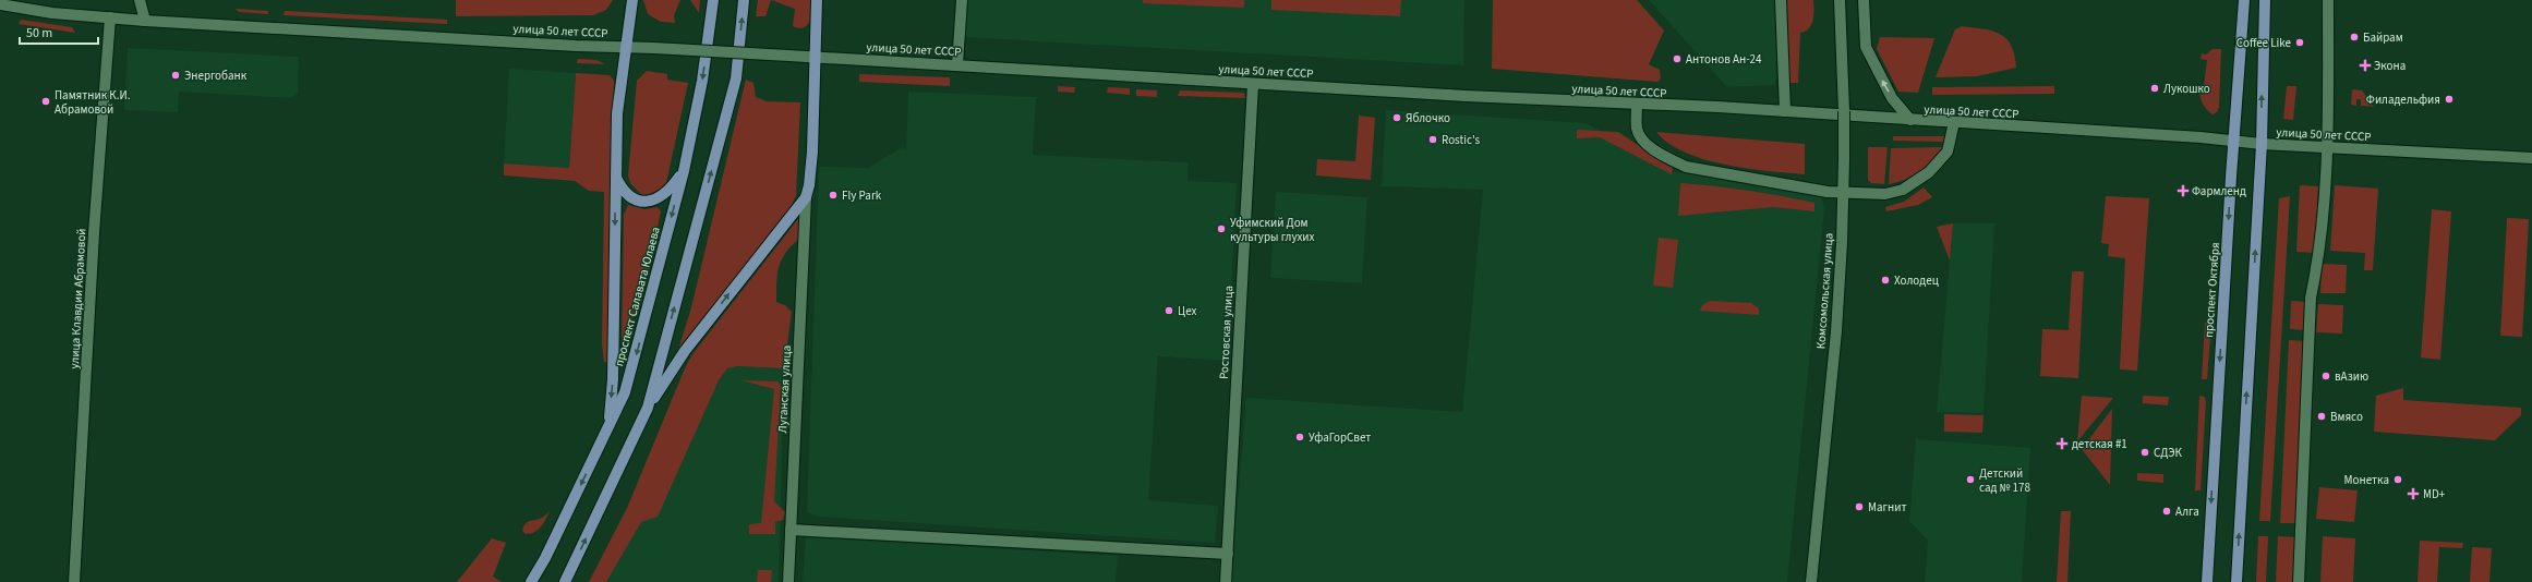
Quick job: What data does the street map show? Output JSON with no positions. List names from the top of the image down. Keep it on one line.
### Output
{"streets":{"main road":["улица 50 лет СССР","проспект Октября","Комсомольская улица","проспект Салавата Юлаева","улица Клавдии Абрамовой","Ростовская улица","Луганская улица"]},"crossings":[["улица 50 лет СССР","проспект Октября"],["улица 50 лет СССР","улица Клавдии Абрамовой"],["улица 50 лет СССР","Ростовская улица"]],"places":{"other":["Байрам","Coffee Like","Антонов Ан-24","Энергобанк","Лукошко","Филадельфия","Памятник К.И. Абрамовой","Яблочко","Rostic's","Fly Park","Уфимский Дом культуры глухих","Холодец","Цех","вАзию","Вмясо","УфаГорСвет","СДЭК","Детский сад № 178","Монетка","Магнит","Алга"],"health":["Экона","Фармленд","детская #1","MD+"]},"scale_bar":"50 m"}
